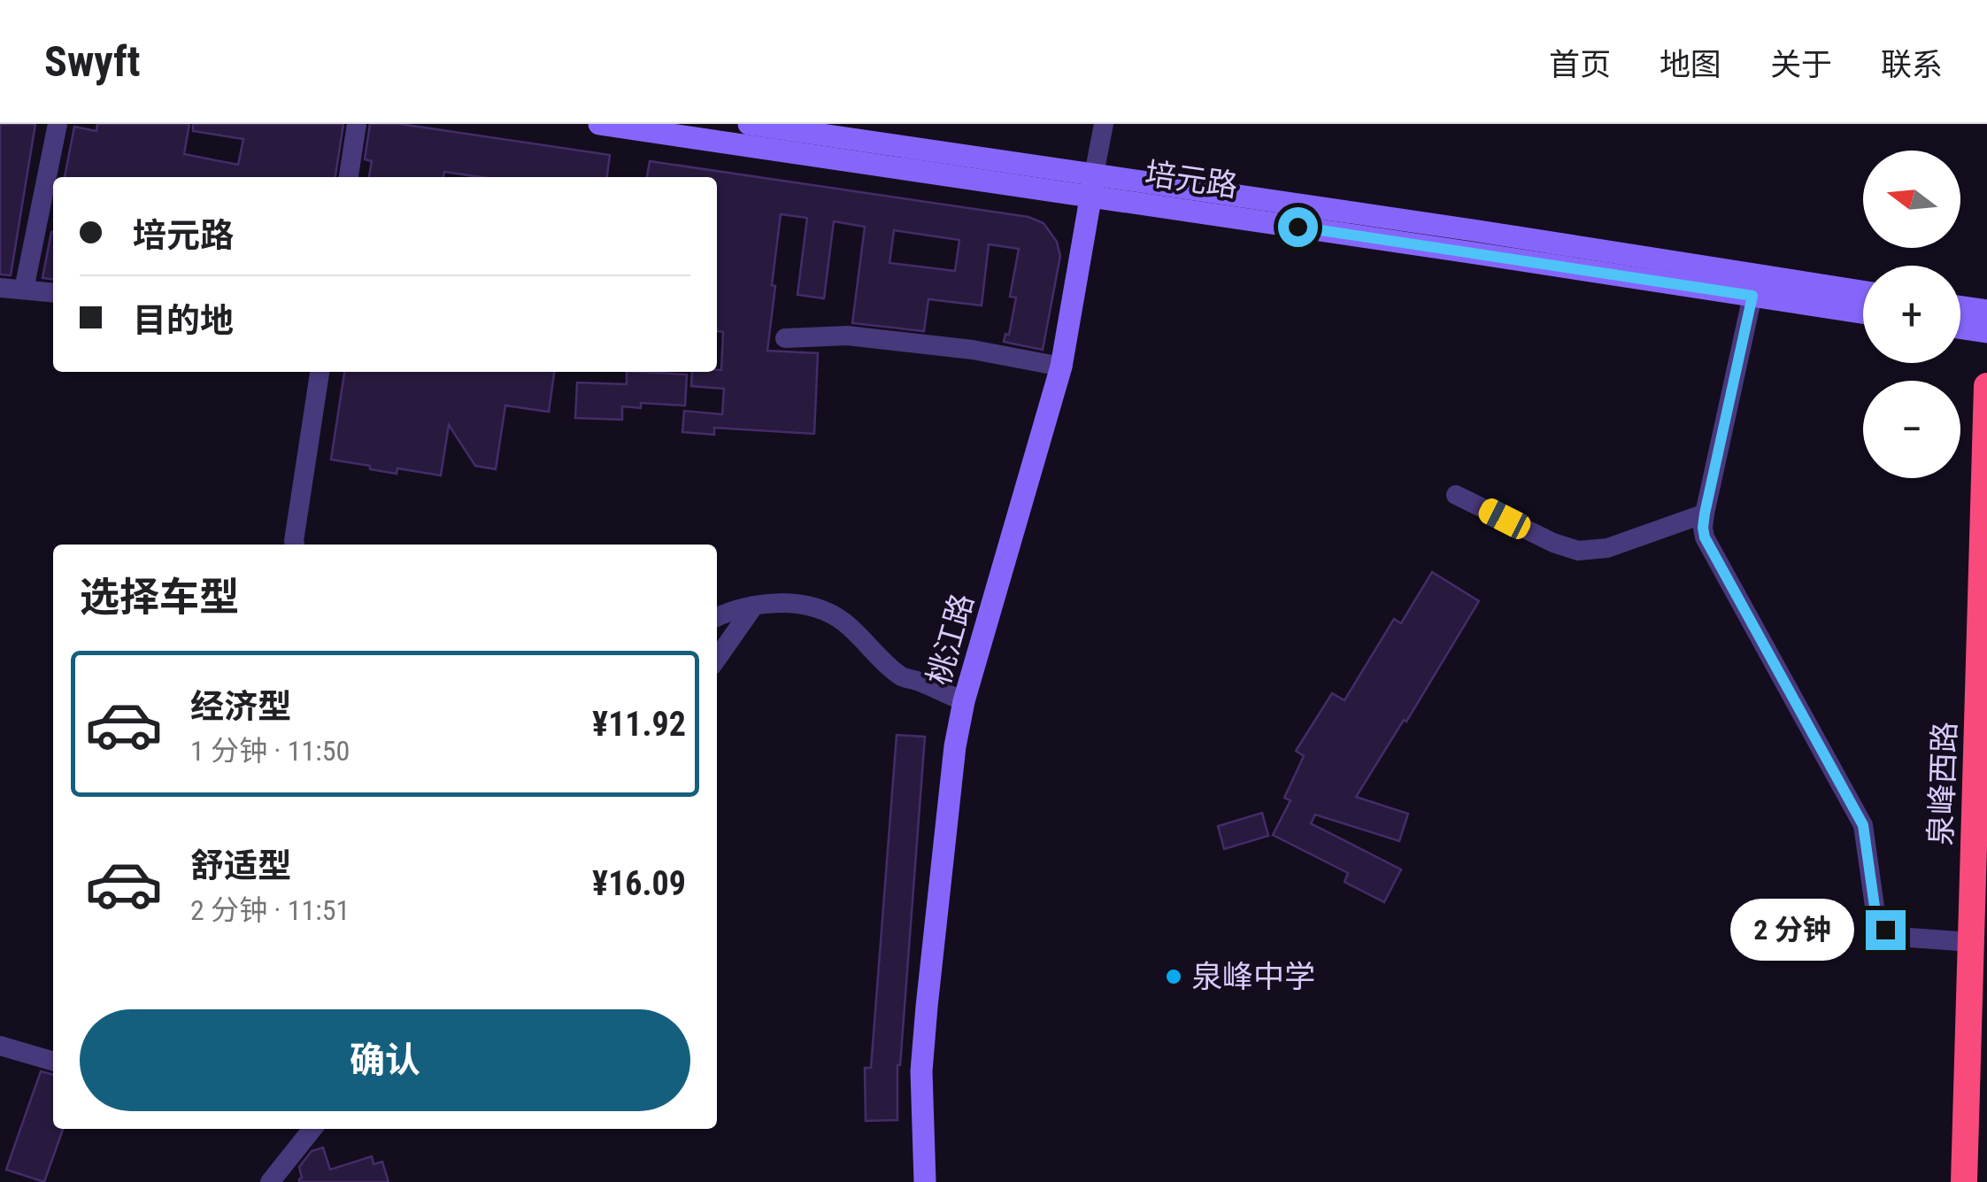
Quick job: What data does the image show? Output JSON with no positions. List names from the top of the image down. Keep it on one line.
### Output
{"streets":{"highway":["泉峰西路"],"main road":["培元路","桃江路"]},"crossings":[["培元路","桃江路"]],"places":["泉峰中学"],"north":"left","page":{"header":"Swyft","nav":["首页","地图","关于","联系"],"map_buttons":["+","−"],"banner":["培元路","目的地"],"heading":"选择车型","list":[{"name":"经济型","note":"1 分钟 · 11:50","value":"¥11.92"},{"name":"舒适型","note":"2 分钟 · 11:51","value":"¥16.09"}],"bubble":"2 分钟","buttons":"确认"}}
